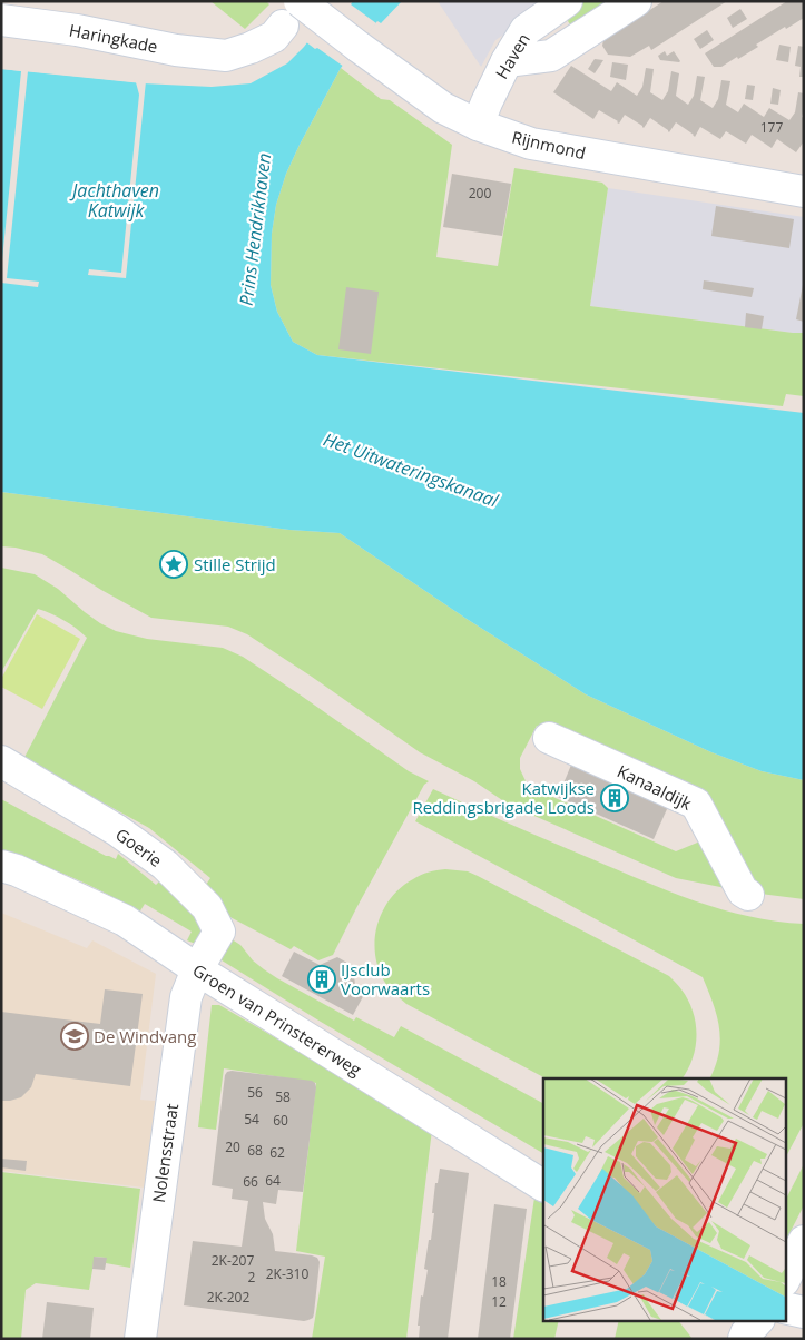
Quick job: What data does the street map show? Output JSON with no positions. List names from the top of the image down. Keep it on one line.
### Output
{"streets":{"street":["Haringkade","Haven","Rijnmond","Kanaaldijk","Goerie","Groen van Prinstererweg","Nolensstraat"]},"crossings":[["Haringkade","Rijnmond"],["Haven","Rijnmond"],["Goerie","Groen van Prinstererweg"],["Goerie","Nolensstraat"],["Groen van Prinstererweg","Nolensstraat"]],"water":["Jachthaven Katwijk","Prins Hendrikhaven","Het Uitwateringskanaal"],"places":{"place":["Stille Strijd"],"building":["Katwijkse Reddingsbrigade Loods","IJsclub Voorwaarts"],"school or university":["De Windvang"]},"house_numbers":["177","200","56","58","54","60","20","68","62","64","66","2K-207","2K-310","2","18","2K-202","12"]}
